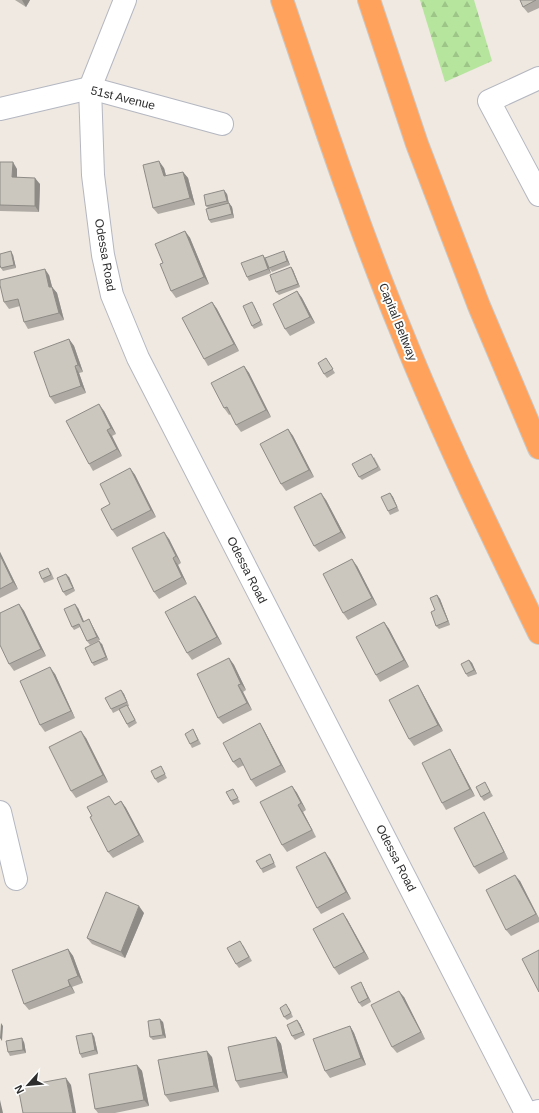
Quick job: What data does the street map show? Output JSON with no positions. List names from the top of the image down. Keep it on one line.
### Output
{"streets":{"highway":["Capital Beltway"],"street":["51st Avenue","Odessa Road"]},"crossings":[["51st Avenue","Odessa Road"]],"north":"bottom left"}
